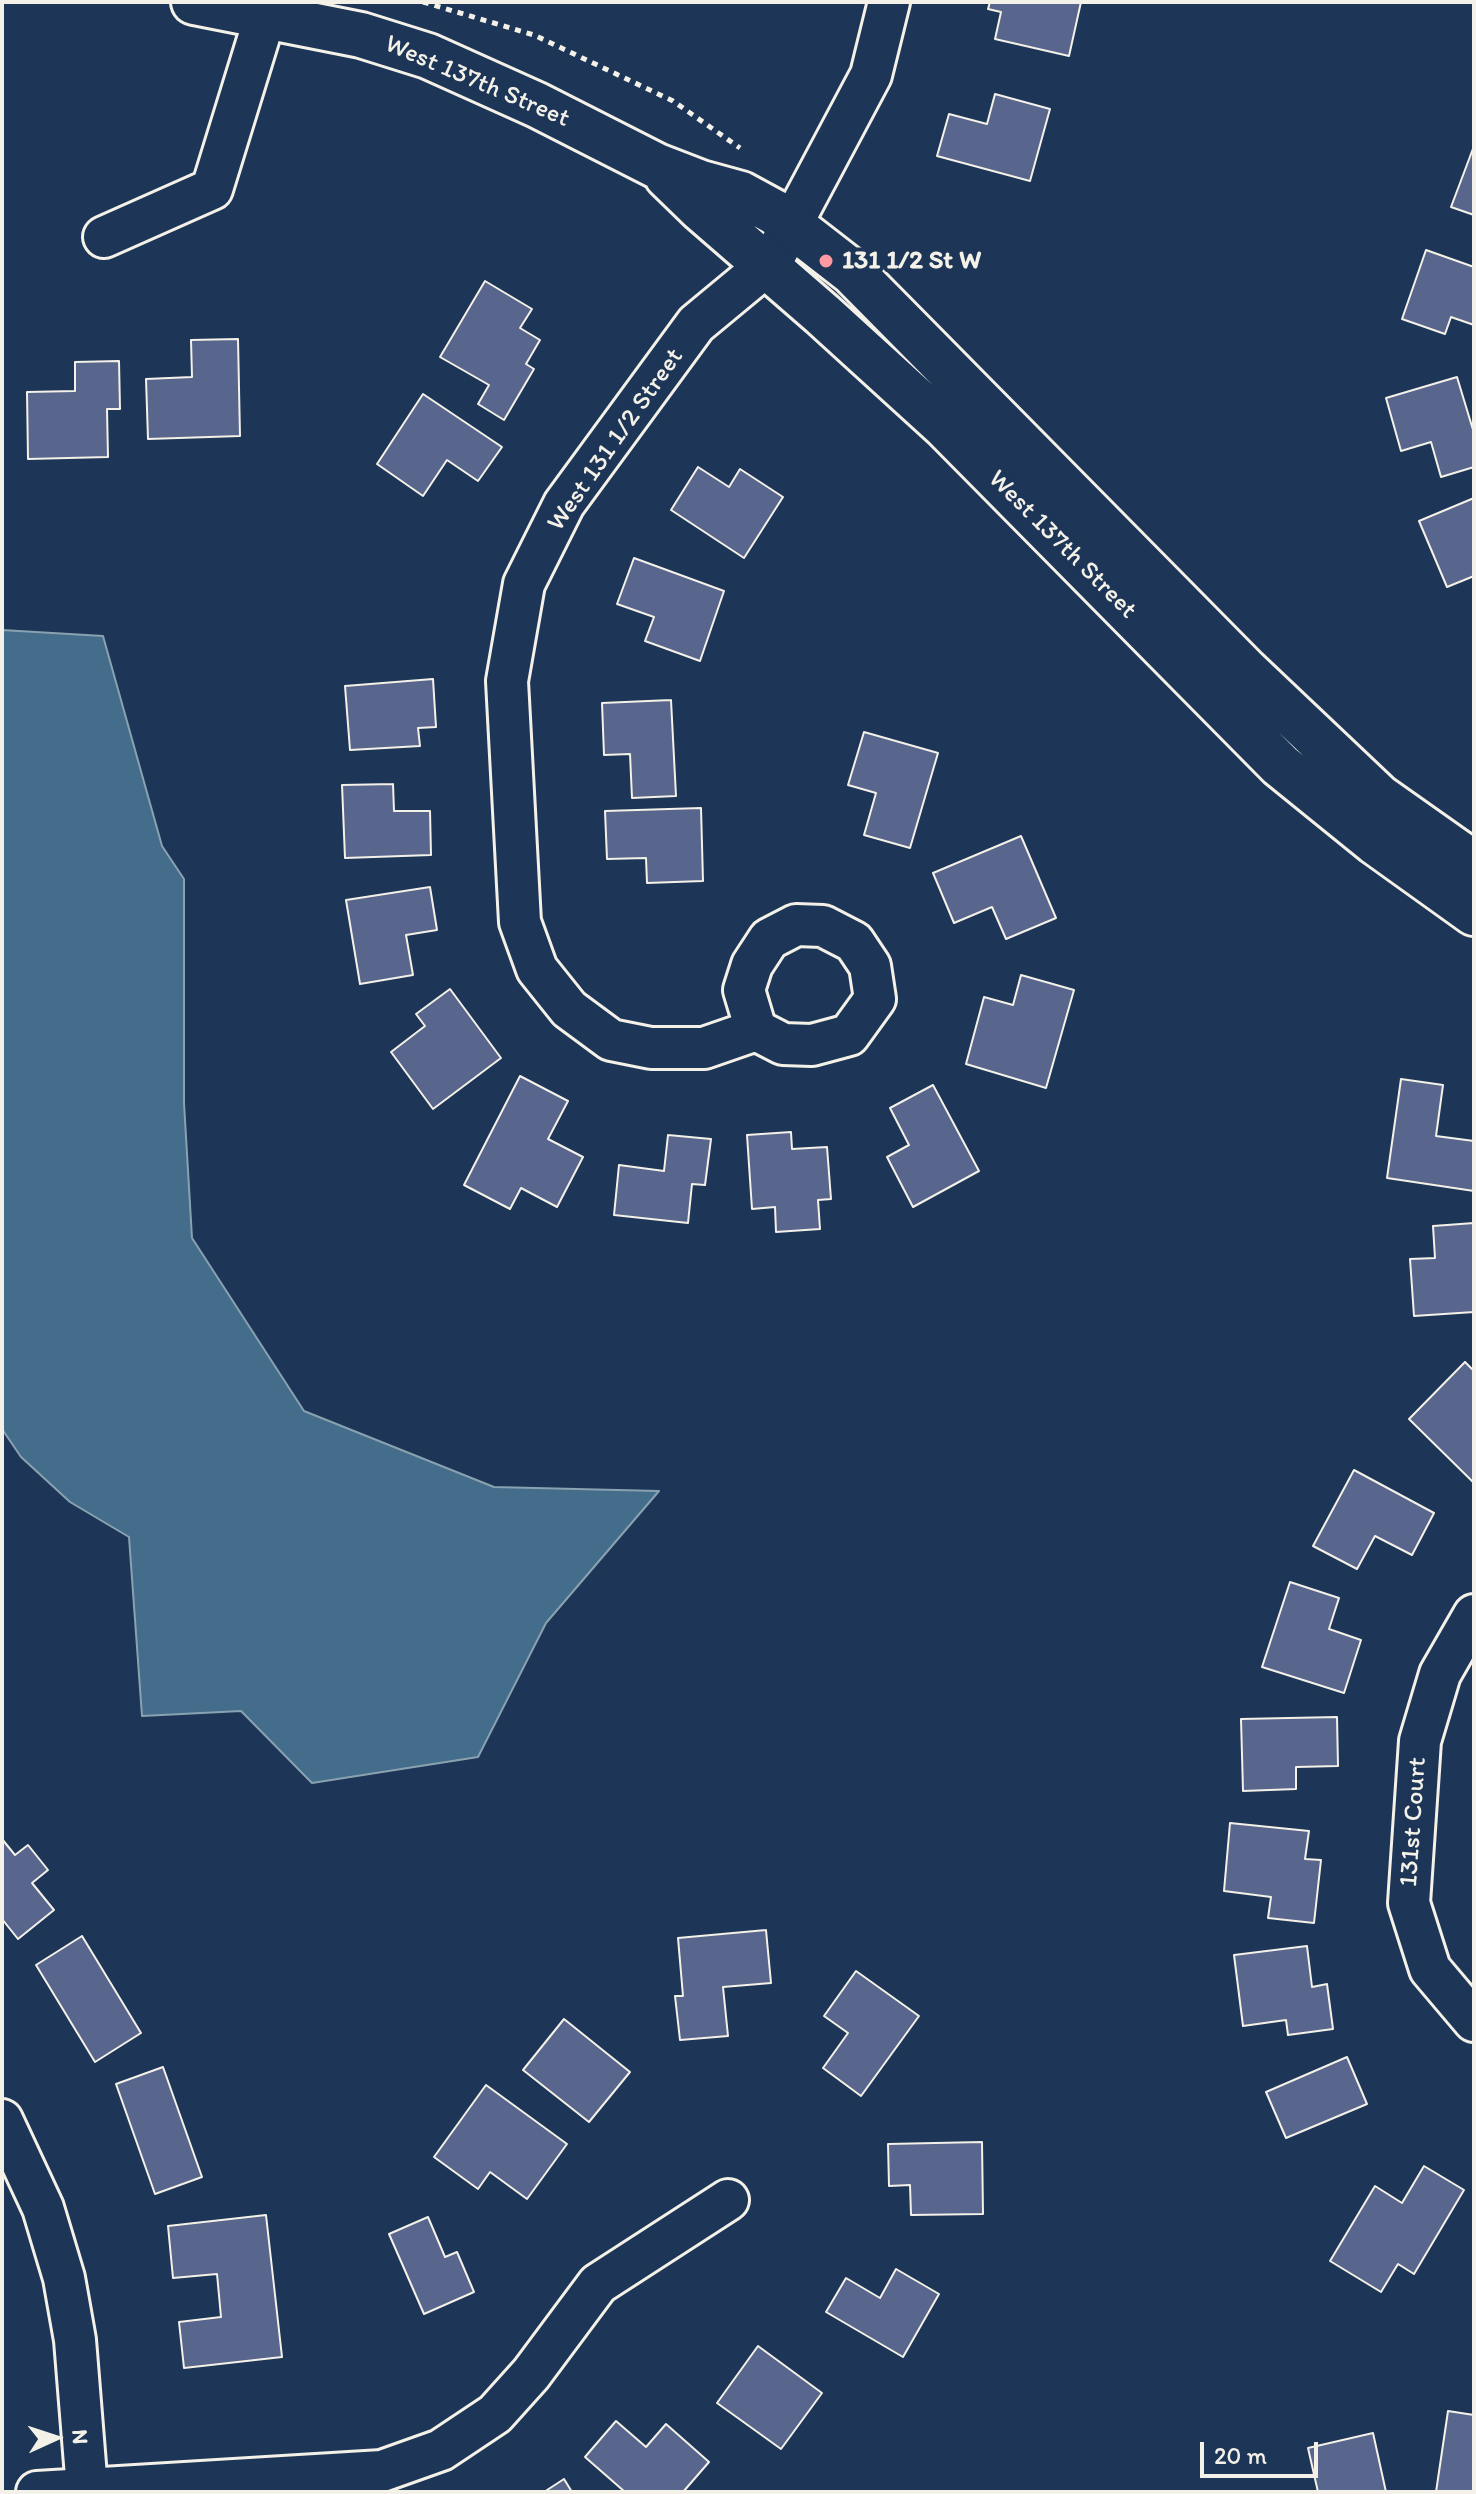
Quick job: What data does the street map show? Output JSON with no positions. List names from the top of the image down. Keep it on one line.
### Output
{"streets":{"main road":["West 137th Street"],"street":["West 131 1/2 Street","131st Court"]},"crossings":[["West 137th Street","West 131 1/2 Street"]],"places":["131 1/2 St W"],"scale_bar":"20 m","north":"right"}
